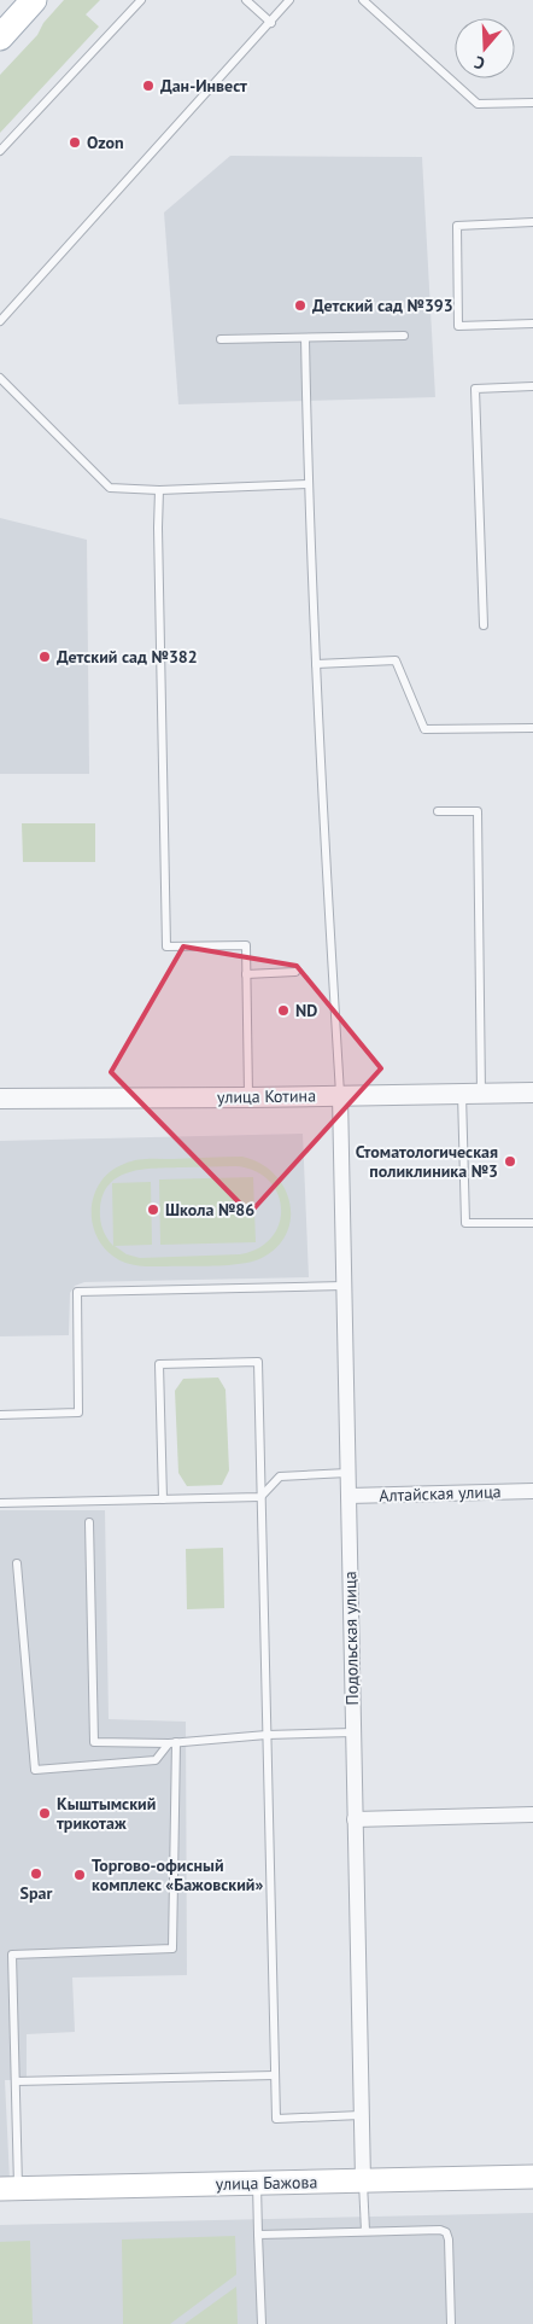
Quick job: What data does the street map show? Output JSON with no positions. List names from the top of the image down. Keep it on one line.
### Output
{"streets":{"main road":["улица Бажова"],"street":["улица Котина","Алтайская улица","Подольская улица"]},"crossings":[["улица Котина","Подольская улица"],["Алтайская улица","Подольская улица"],["Подольская улица","улица Бажова"]],"places":["Дан-Инвест","Ozon","Детский сад №393","Детский сад №382","ND","Стоматологическая поликлиника №3","Школа №86","Кыштымский трикотаж","Spar","Торгово-офисный комплекс «Бажовский»"],"north":"bottom"}
